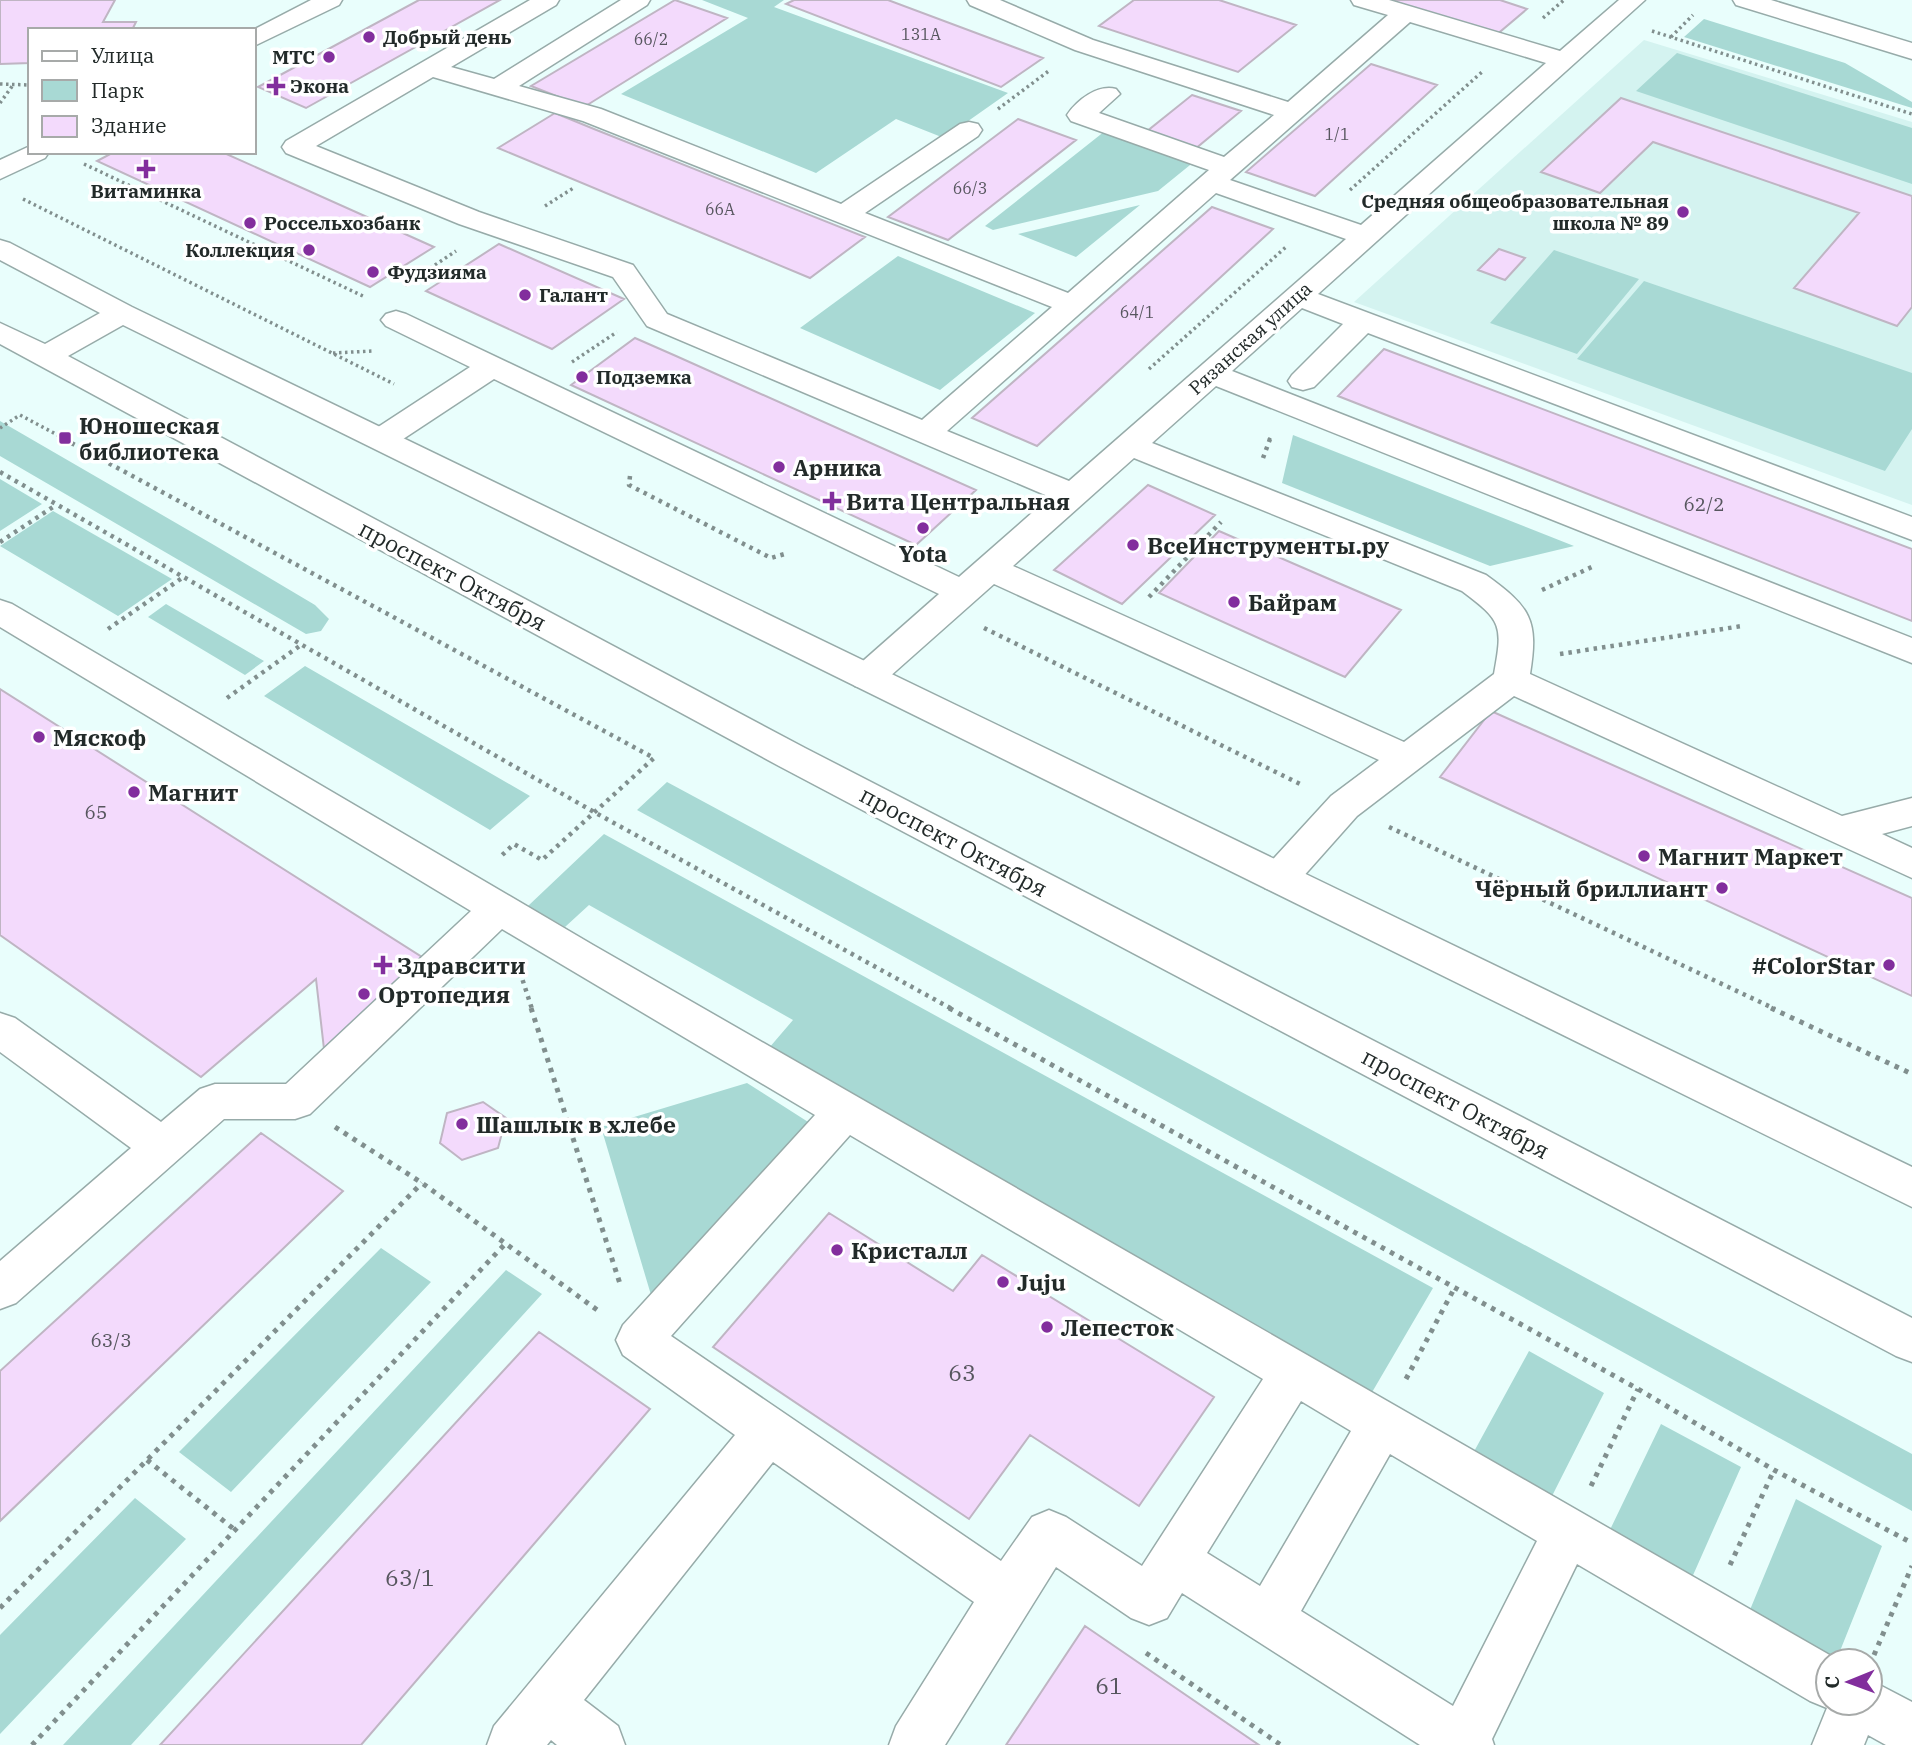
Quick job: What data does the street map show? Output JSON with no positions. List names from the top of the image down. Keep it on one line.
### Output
{"streets":{"main road":["Рязанская улица","проспект Октября"]},"places":{"other":["Добрый день","МТС","Средняя общеобразовательная школа № 89","Россельхозбанк","Коллекция","Фудзияма","Галант","Подземка","Арника","Yota","ВсеИнструменты.ру","Байрам","Мяскоф","Магнит","Магнит Маркет","Чёрный бриллиант","#ColorStar","Ортопедия","Шашлык в хлебе","Кристалл","Juju","Лепесток"],"health":["Экона","Витаминка","Вита Центральная","Здравсити"],"transit":["Юношеская библиотека"]},"house_numbers":["131А","66/2","1/1","66/3","66А","64/1","62/2","65","63/3","63","63/1","61"],"legend":["Улица","Парк","Здание"],"north":"left"}
